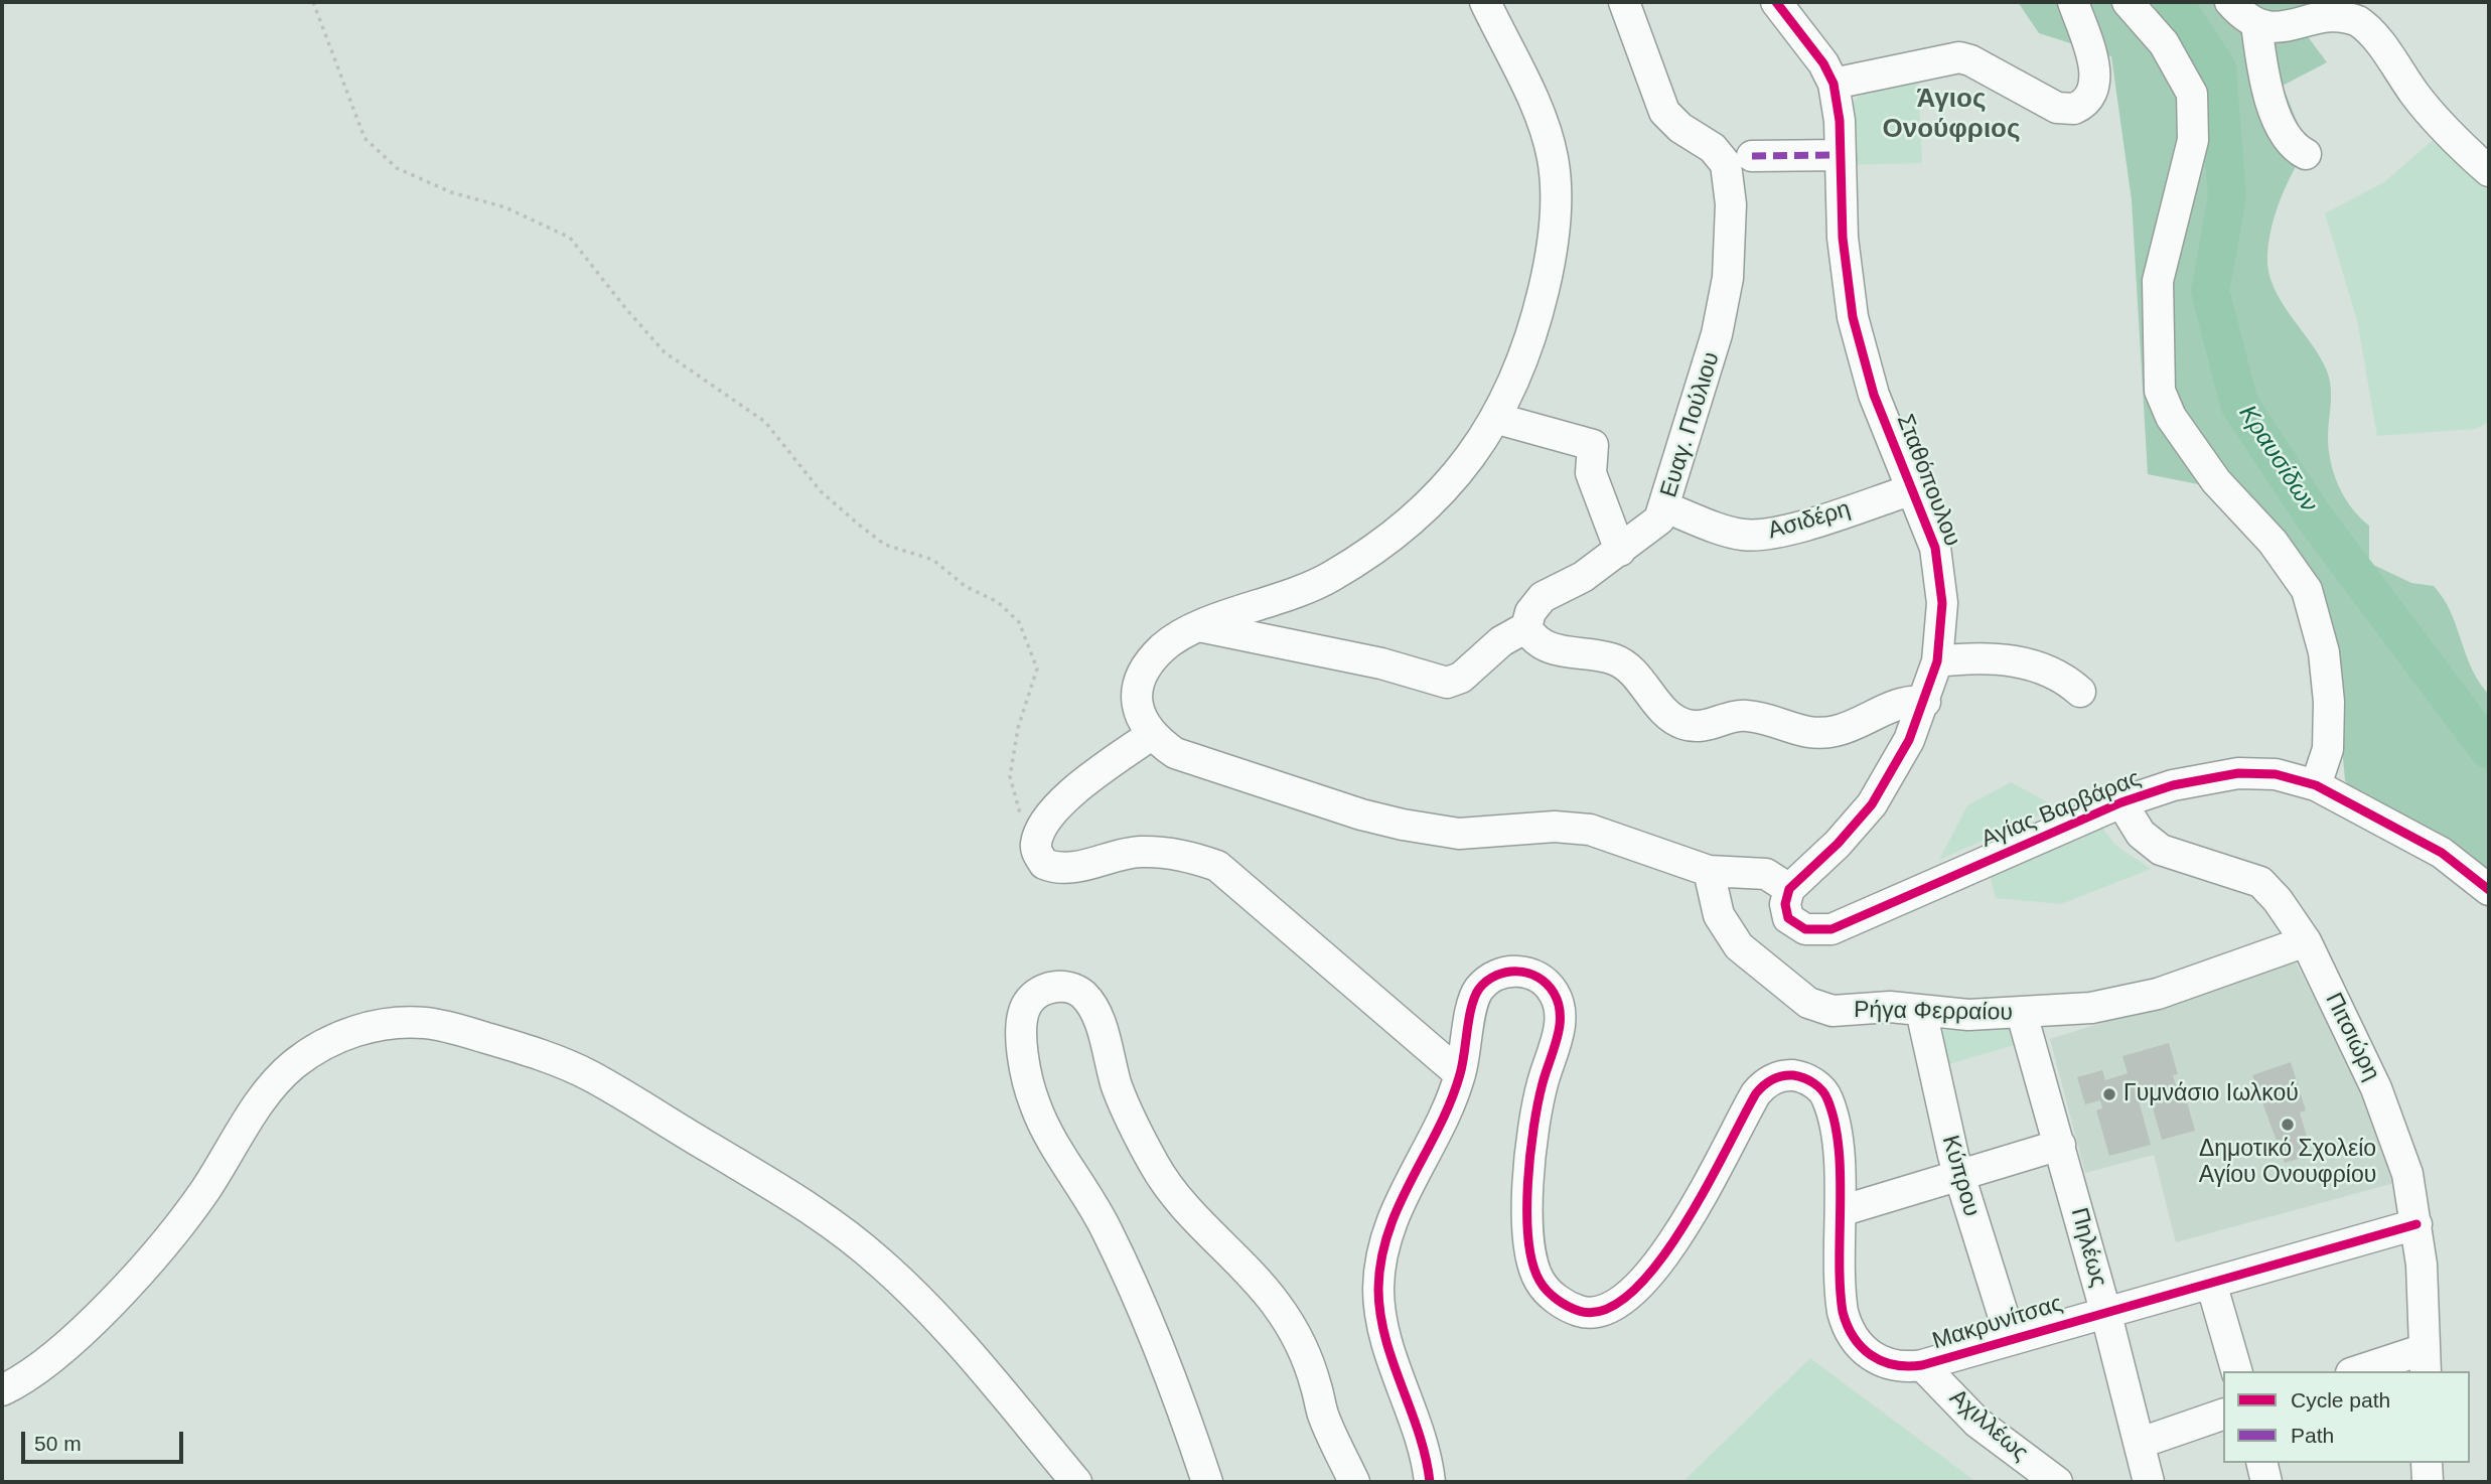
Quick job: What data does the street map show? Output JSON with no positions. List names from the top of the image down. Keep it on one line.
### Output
{"streets":{"street":["Ευαγ. Πούλιου","Σταθόπουλου","Ασιδέρη","Αγίας Βαρβάρας","Ρήγα Φερραίου","Πιτσιώρη","Κύπρου","Πηλέως","Μακρυνίτσας","Αχιλλέως"]},"crossings":[["Ευαγ. Πούλιου","Ασιδέρη"],["Σταθόπουλου","Ασιδέρη"],["Σταθόπουλου","Αγίας Βαρβάρας"],["Αγίας Βαρβάρας","Πιτσιώρη"],["Ρήγα Φερραίου","Πιτσιώρη"],["Ρήγα Φερραίου","Κύπρου"],["Ρήγα Φερραίου","Πηλέως"],["Πιτσιώρη","Μακρυνίτσας"],["Κύπρου","Μακρυνίτσας"],["Πηλέως","Μακρυνίτσας"],["Μακρυνίτσας","Αχιλλέως"]],"districts":["Άγιος Ονούφριος"],"water":["Κραυσίδων"],"places":["Γυμνάσιο Ιωλκού","Δημοτικό Σχολείο Αγίου Ονουφρίου"],"legend":["Cycle path","Path"],"scale_bar":"50 m"}
